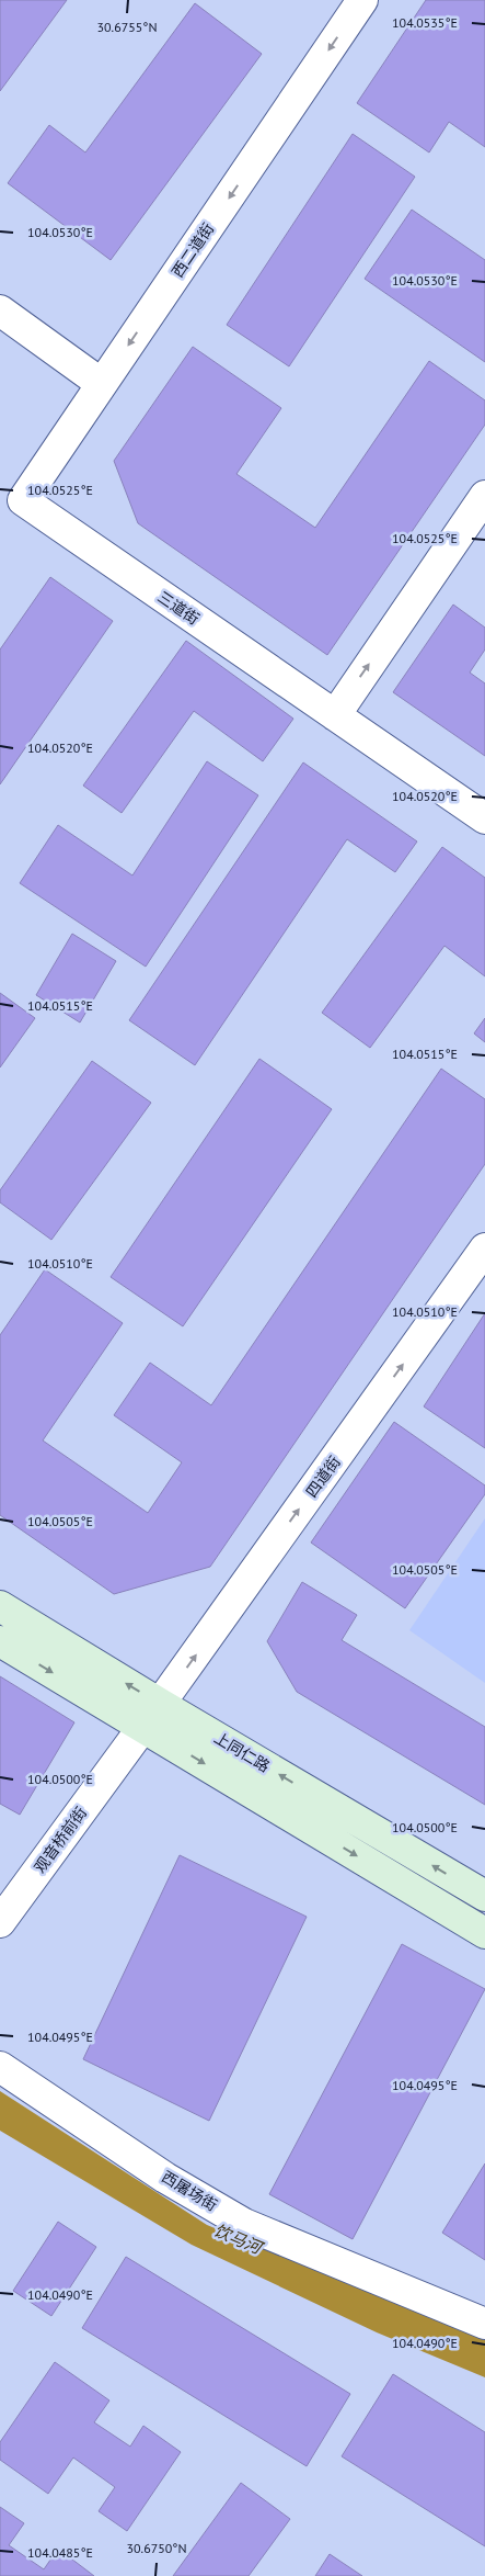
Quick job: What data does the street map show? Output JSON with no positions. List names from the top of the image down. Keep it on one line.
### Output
{"streets":{"street":["西二道街","三道街","四道街","上同仁路","观音桥前街","西屠场街"]},"crossings":[["西二道街","三道街"],["四道街","上同仁路"],["四道街","观音桥前街"],["上同仁路","观音桥前街"]],"one_way":["西二道街","四道街"],"water":["饮马河"],"coordinates":["104.0535°E","30.6755°N","104.0530°E","104.0525°E","104.0520°E","104.0515°E","104.0510°E","104.0505°E","104.0500°E","104.0495°E","104.0490°E","30.6750°N","104.0485°E"]}
